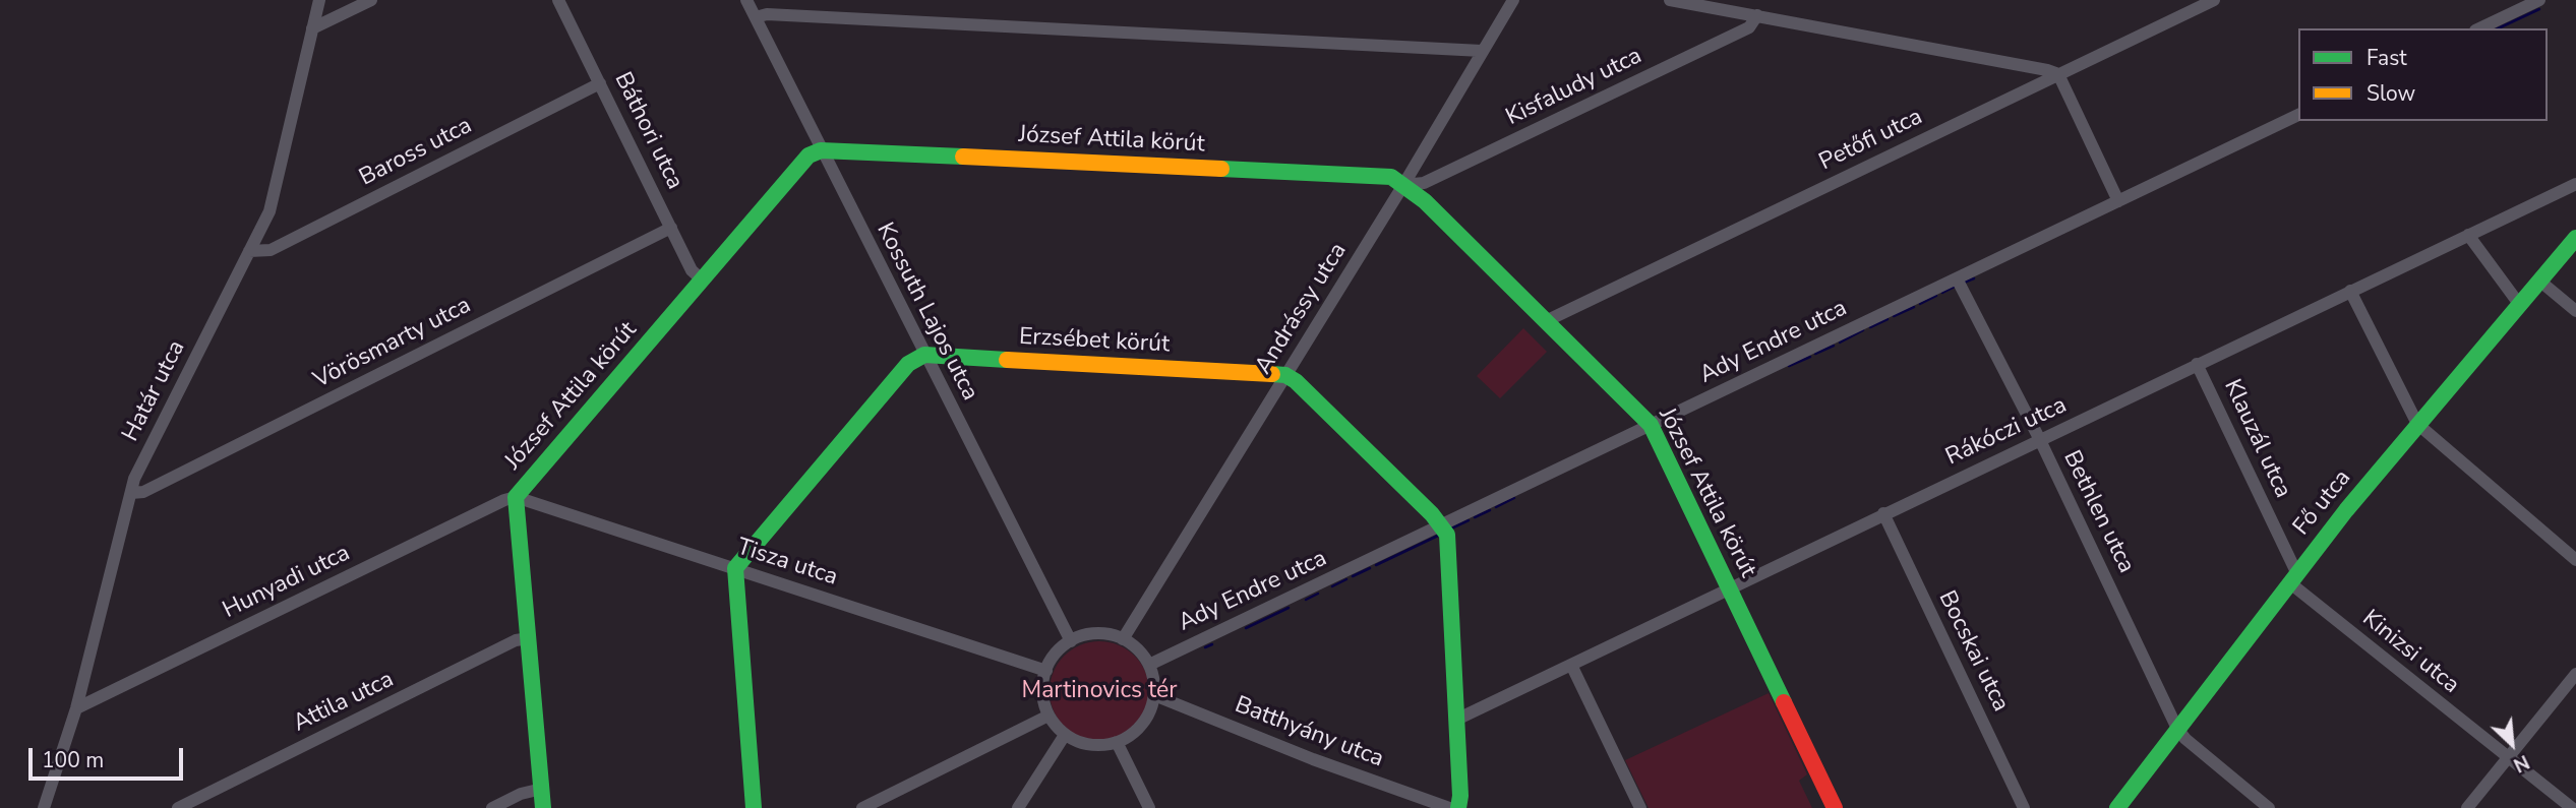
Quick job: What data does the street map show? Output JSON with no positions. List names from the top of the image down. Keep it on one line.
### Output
{"streets":{"street":["Kisfaludy utca","Báthori utca","József Attila körút","Petőfi utca","Baross utca","Andrássy utca","Kossuth Lajos utca","Erzsébet körút","Ady Endre utca","Vörösmarty utca","Határ utca","Rákóczi utca","Klauzál utca","Fő utca","Bethlen utca","Tisza utca","Hunyadi utca","Bocskai utca","Kinizsi utca","Attila utca","Batthyány utca"]},"crossings":[["Kisfaludy utca","József Attila körút"],["Kisfaludy utca","Andrássy utca"],["Báthori utca","József Attila körút"],["Báthori utca","Baross utca"],["Báthori utca","Vörösmarty utca"],["József Attila körút","Petőfi utca"],["József Attila körút","Andrássy utca"],["József Attila körút","Kossuth Lajos utca"],["József Attila körút","Ady Endre utca"],["József Attila körút","Rákóczi utca"],["József Attila körút","Tisza utca"],["József Attila körút","Hunyadi utca"],["József Attila körút","Attila utca"],["Baross utca","Határ utca"],["Andrássy utca","Kossuth Lajos utca"],["Andrássy utca","Erzsébet körút"],["Andrássy utca","Ady Endre utca"],["Andrássy utca","Tisza utca"],["Andrássy utca","Batthyány utca"],["Kossuth Lajos utca","Erzsébet körút"],["Kossuth Lajos utca","Ady Endre utca"],["Kossuth Lajos utca","Tisza utca"],["Kossuth Lajos utca","Batthyány utca"],["Ady Endre utca","Bethlen utca"],["Ady Endre utca","Tisza utca"],["Ady Endre utca","Batthyány utca"],["Vörösmarty utca","Határ utca"],["Határ utca","Hunyadi utca"],["Rákóczi utca","Klauzál utca"],["Rákóczi utca","Bethlen utca"],["Rákóczi utca","Bocskai utca"],["Klauzál utca","Fő utca"],["Klauzál utca","Kinizsi utca"],["Fő utca","Bethlen utca"],["Fő utca","Kinizsi utca"],["Tisza utca","Hunyadi utca"],["Tisza utca","Batthyány utca"]],"parks":["Martinovics tér"],"legend":["Fast","Slow"],"scale_bar":"100 m","north":"bottom right"}
